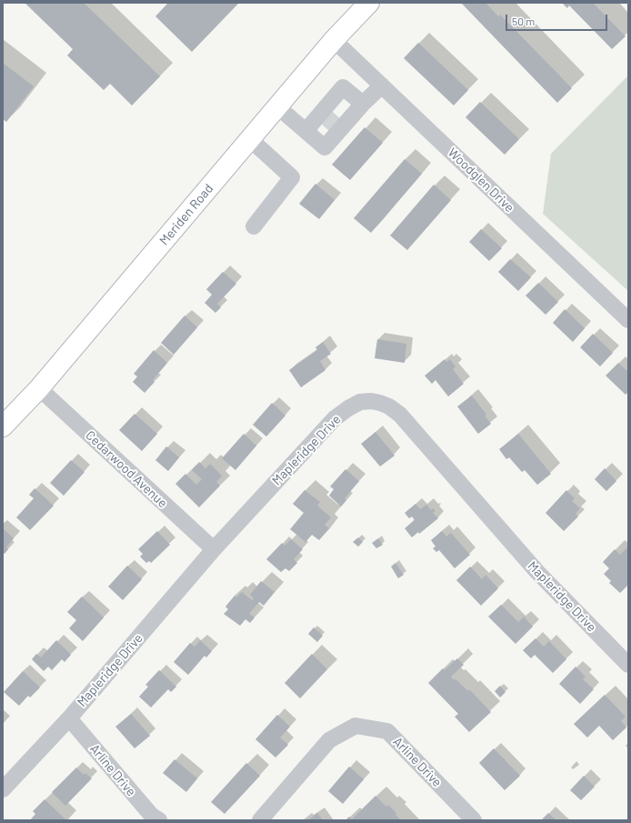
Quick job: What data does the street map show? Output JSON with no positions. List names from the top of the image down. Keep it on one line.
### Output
{"streets":{"main road":["Meriden Road"],"street":["Woodglen Drive","Mapleridge Drive","Cedarwood Avenue","Arline Drive"]},"crossings":[["Woodglen Drive","Meriden Road"],["Meriden Road","Cedarwood Avenue"],["Mapleridge Drive","Cedarwood Avenue"],["Mapleridge Drive","Arline Drive"]],"scale_bar":"50 m"}
